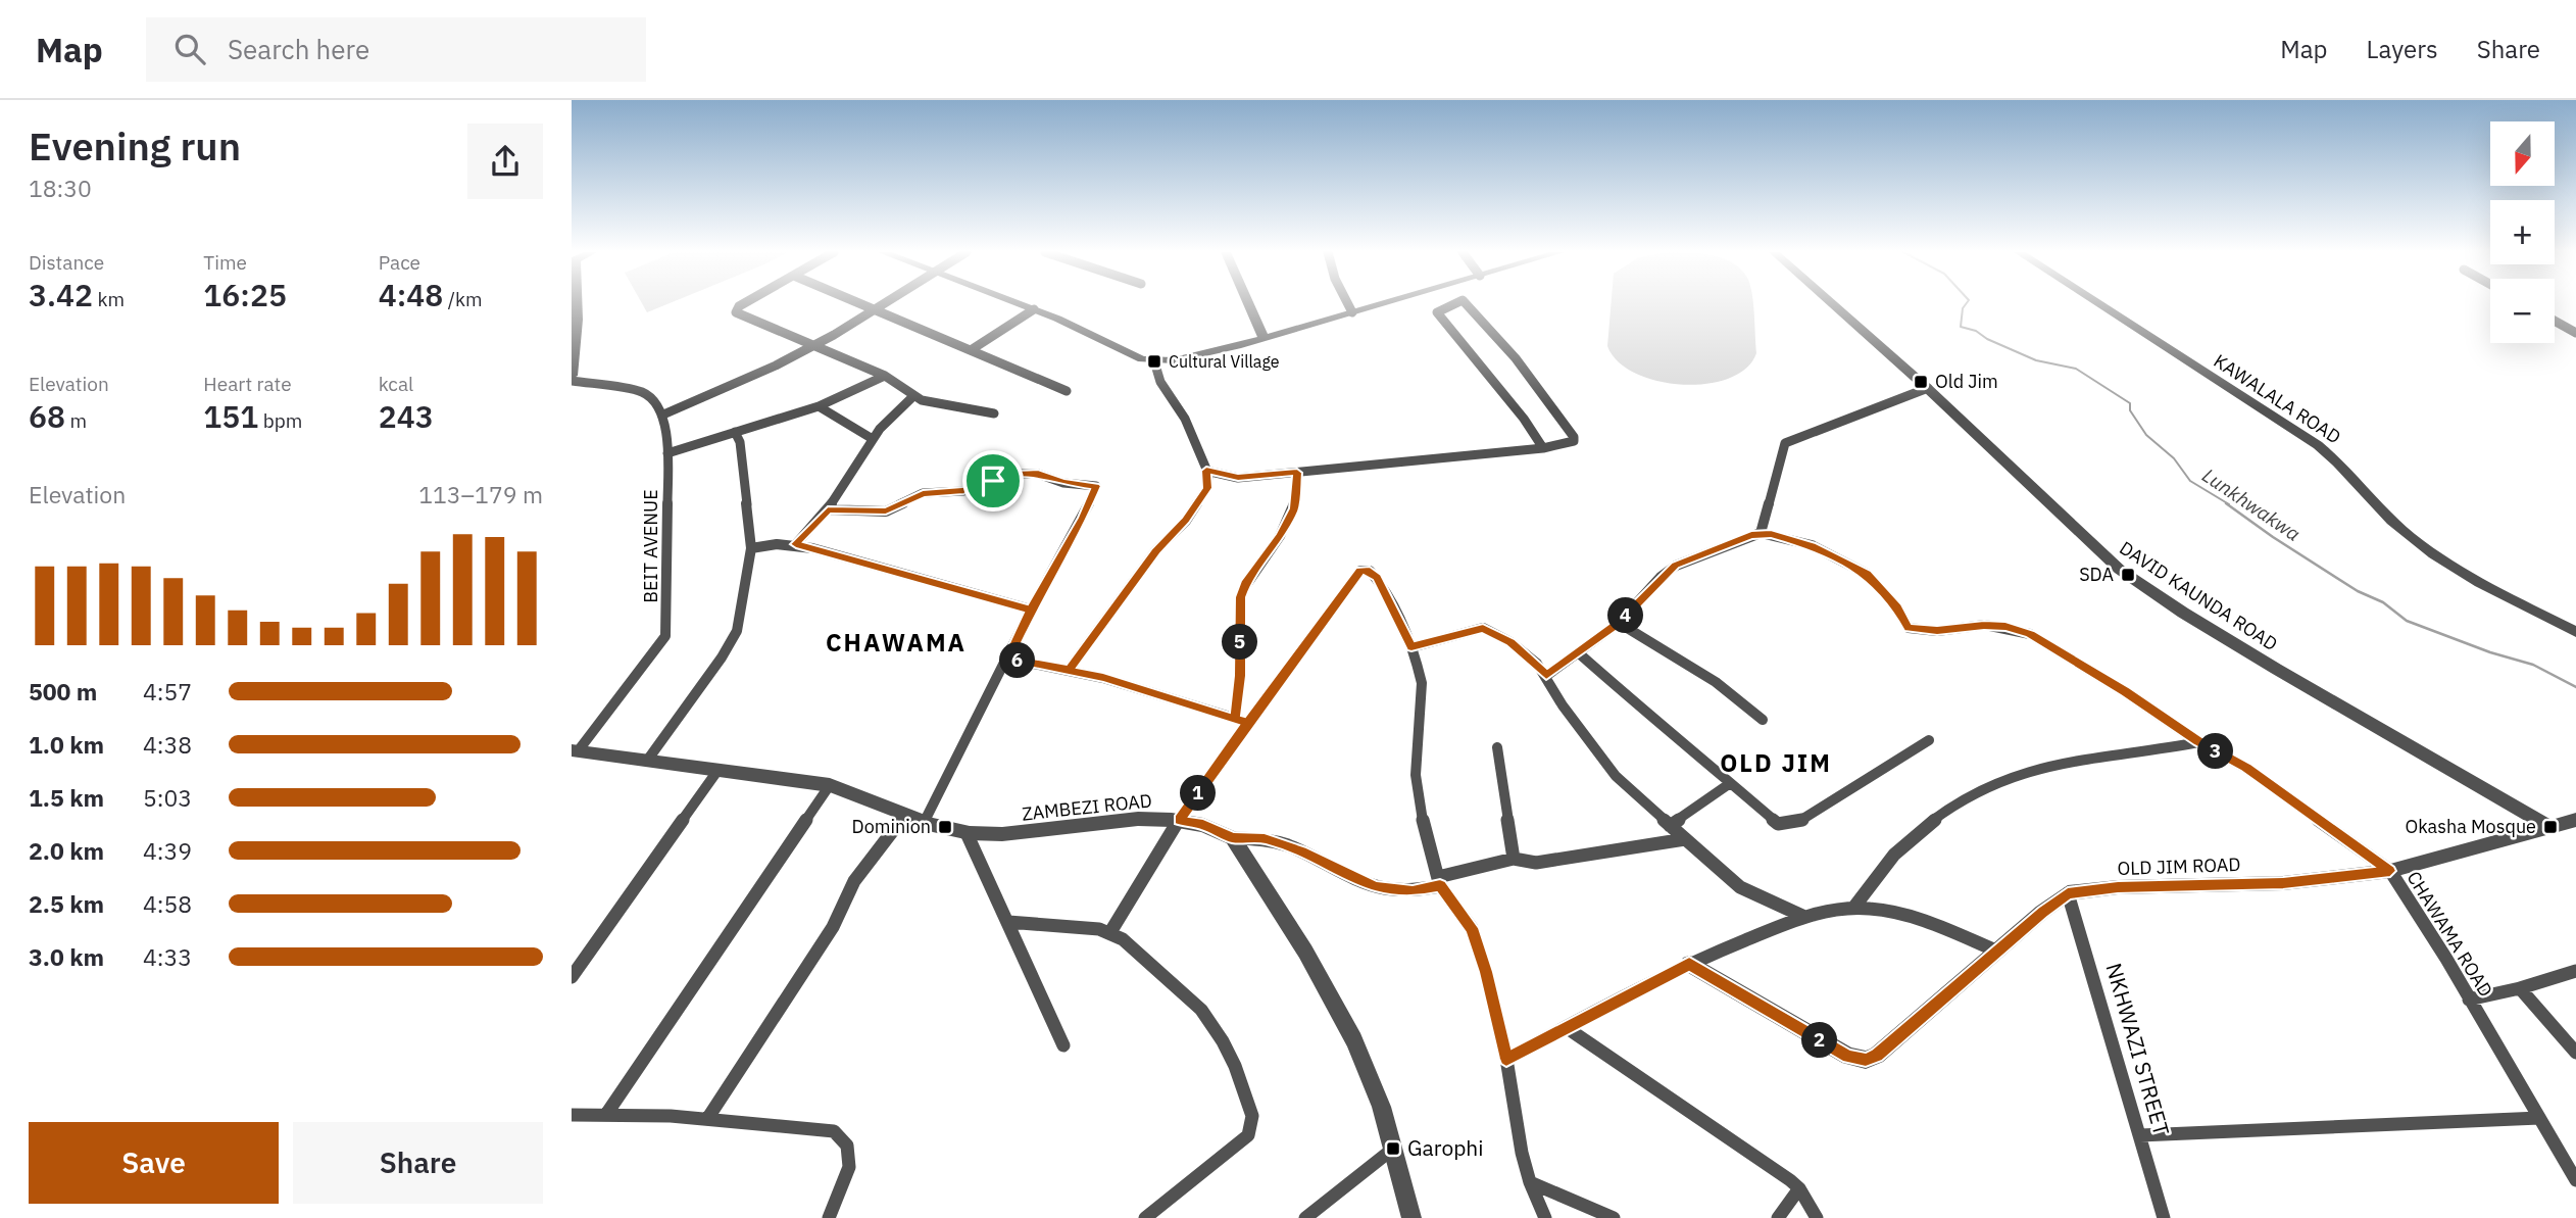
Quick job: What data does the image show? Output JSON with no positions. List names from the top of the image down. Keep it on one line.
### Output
{"streets":{"street":["KAWALALA ROAD","BEIT AVENUE","DAVID KAUNDA ROAD","ZAMBEZI ROAD","OLD JIM ROAD","CHAWAMA ROAD","NKHWAZI STREET"]},"crossings":[["BEIT AVENUE","ZAMBEZI ROAD"],["DAVID KAUNDA ROAD","OLD JIM ROAD"],["OLD JIM ROAD","CHAWAMA ROAD"],["OLD JIM ROAD","NKHWAZI STREET"]],"districts":["CHAWAMA","OLD JIM"],"water":["Lunkhwakwa"],"places":{"transit":["Cultural Village","Old Jim","SDA","Dominion","Okasha Mosque","Garophi"]},"north":"bottom","page":{"header":"Map","search":"Search here","nav":["Map","Layers","Share"],"heading":["Evening run","18:30"],"map_buttons":["+","−"],"stats":[["Distance","3.42 km"],["Time","16:25"],["Pace","4:48 /km"],["Elevation","68 m"],["Heart rate","151 bpm"],["kcal","243"]],"chart":["Elevation","113–179 m"],"pins":["4","5","6","3","1","2"],"list":[{"name":"500 m","note":"4:57"},{"name":"1.0 km","note":"4:38"},{"name":"1.5 km","note":"5:03"},{"name":"2.0 km","note":"4:39"},{"name":"2.5 km","note":"4:58"},{"name":"3.0 km","note":"4:33"}],"buttons":["Save","Share"]}}
